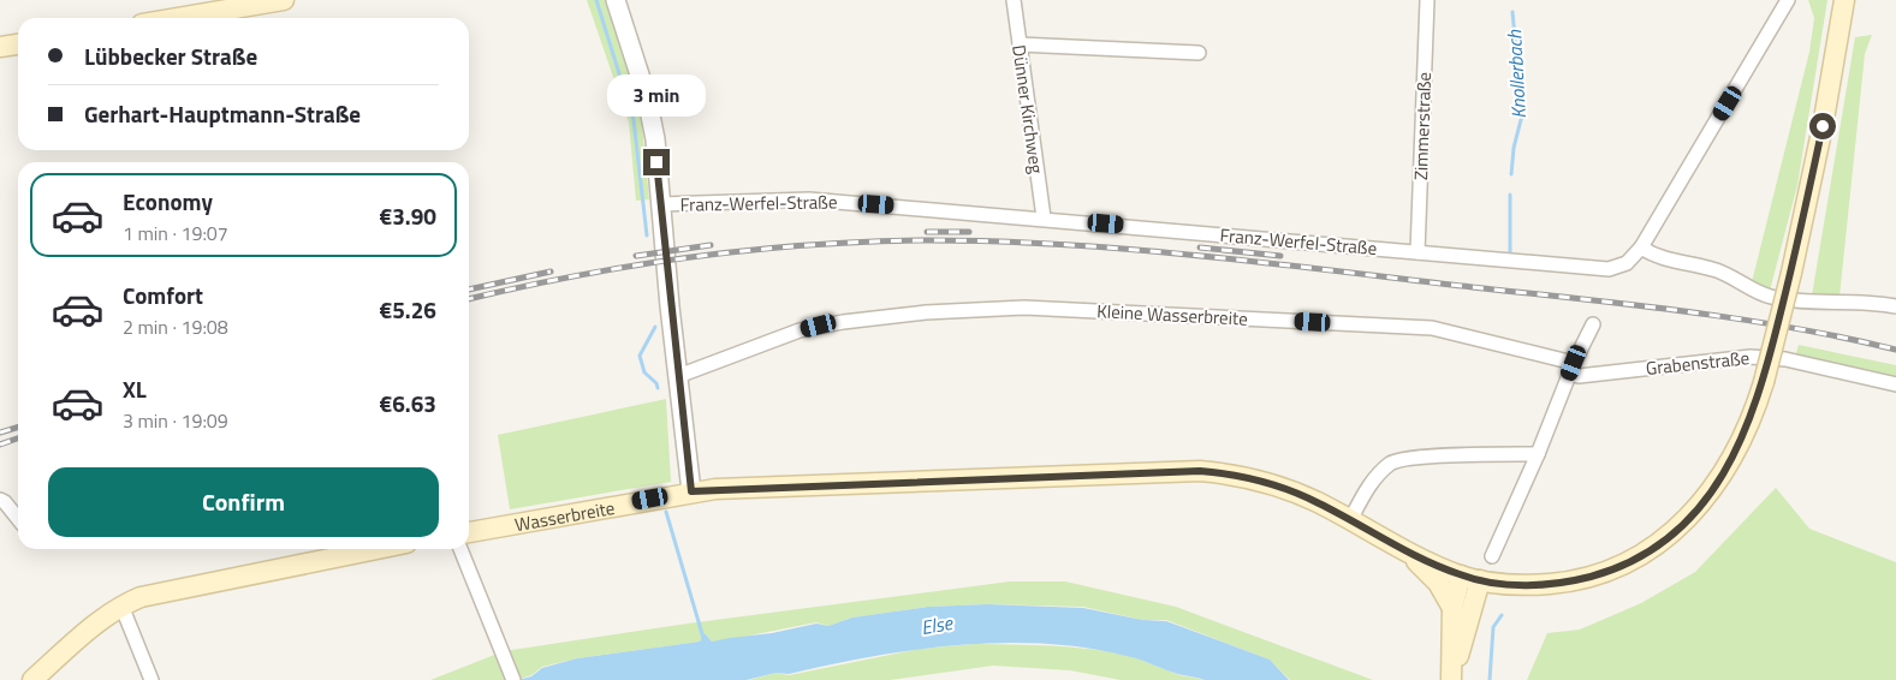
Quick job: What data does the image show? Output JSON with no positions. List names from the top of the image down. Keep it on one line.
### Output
{"streets":{"main road":["Wasserbreite"],"street":["Dünner Kirchweg","Zimmerstraße","Franz-Werfel-Straße","Kleine Wasserbreite","Grabenstraße"]},"crossings":[["Dünner Kirchweg","Franz-Werfel-Straße"],["Zimmerstraße","Franz-Werfel-Straße"],["Kleine Wasserbreite","Grabenstraße"]],"water":["Knollerbach","Else"],"page":{"banner":["Lübbecker Straße","Gerhart-Hauptmann-Straße"],"bubble":"3 min","list":[{"name":"Economy","note":"1 min · 19:07","value":"€3.90"},{"name":"Comfort","note":"2 min · 19:08","value":"€5.26"},{"name":"XL","note":"3 min · 19:09","value":"€6.63"}],"buttons":"Confirm"}}
